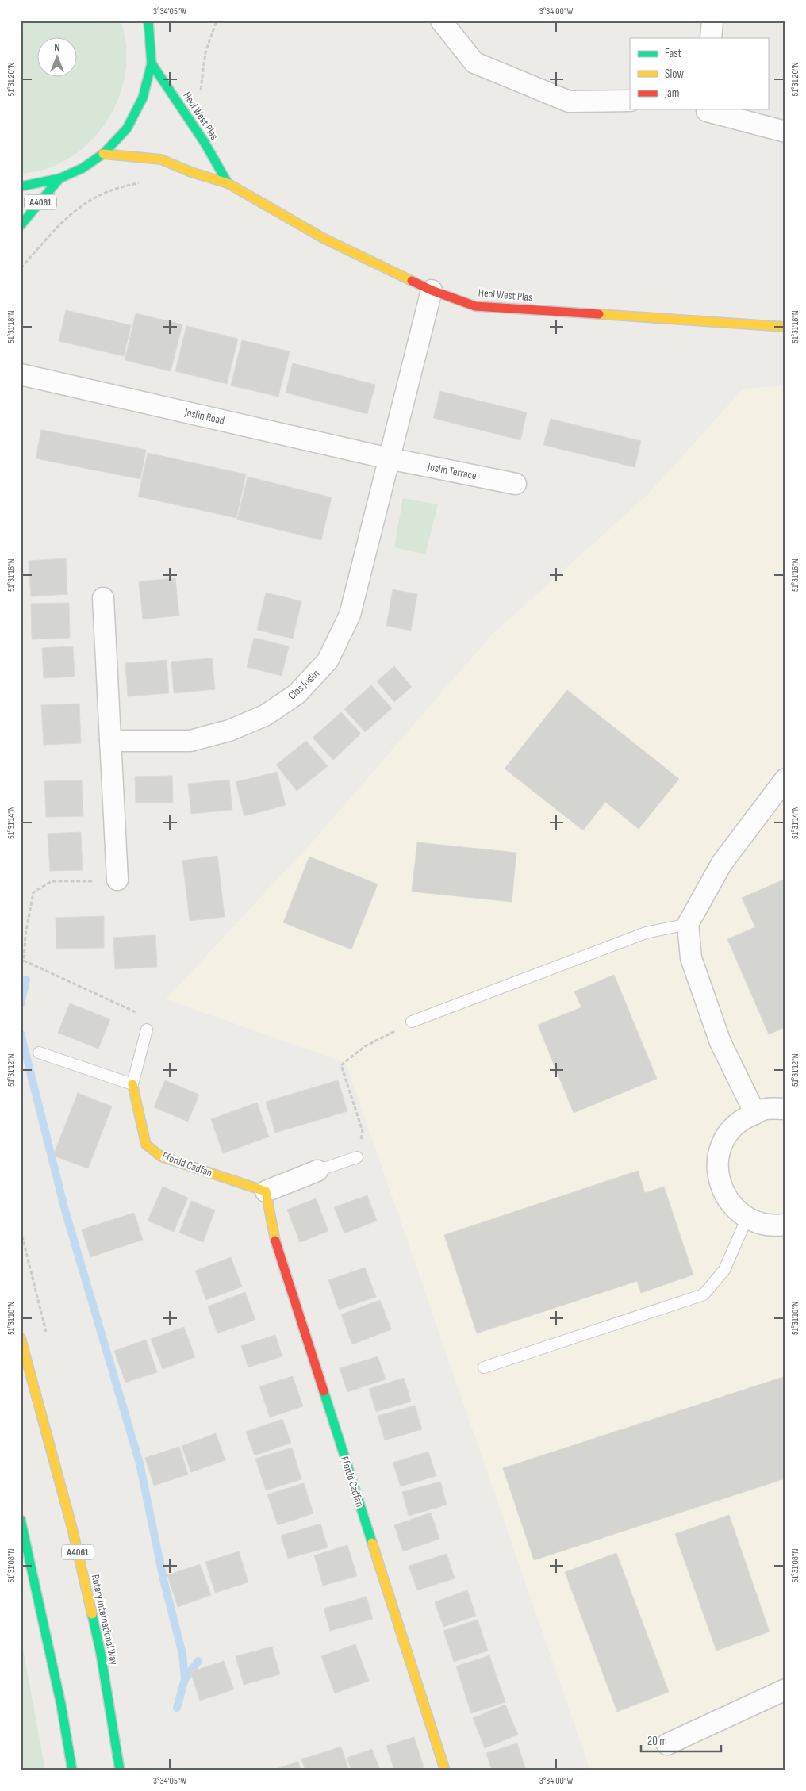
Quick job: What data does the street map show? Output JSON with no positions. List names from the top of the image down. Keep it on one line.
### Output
{"streets":{"street":["Heol West Plas","A4061","Joslin Road","Joslin Terrace","Clos Joslin","Ffordd Cadfan","Rotary International Way"]},"crossings":[["Joslin Road","Joslin Terrace"],["Joslin Road","Clos Joslin"],["Joslin Terrace","Clos Joslin"]],"legend":["Fast","Slow","Jam"],"scale_bar":"20 m","north":"top","coordinates":["3°34'05\"W","3°34'00\"W","51°31'20\"N","51°31'18\"N","51°31'16\"N","51°31'14\"N","51°31'12\"N","51°31'10\"N","51°31'08\"N"]}
